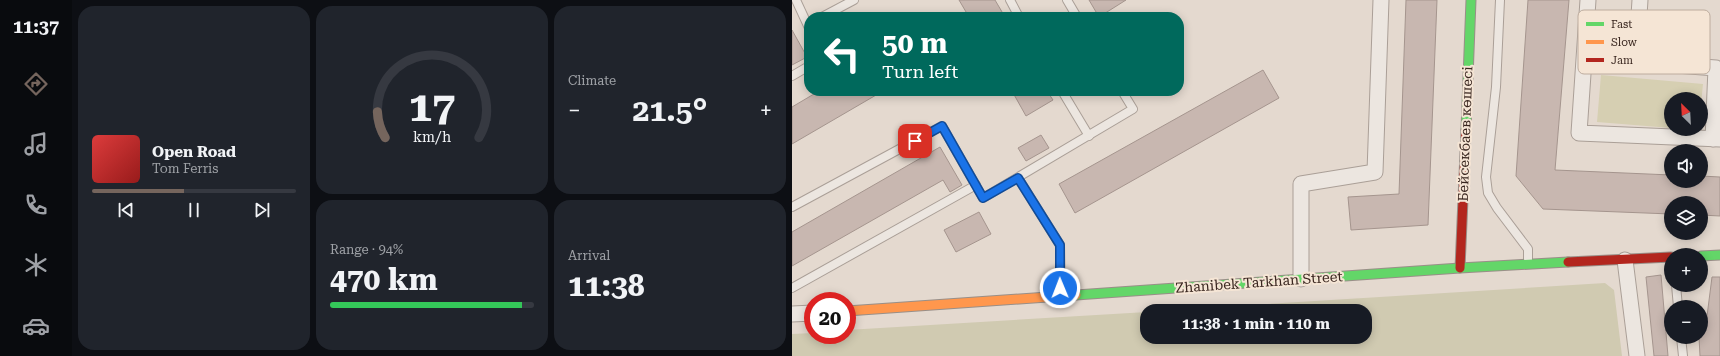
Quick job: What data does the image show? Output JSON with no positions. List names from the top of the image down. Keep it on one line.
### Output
{"streets":{"street":["Бейсекбаев көшесі","Zhanibek Tarkhan Street"]},"crossings":[["Бейсекбаев көшесі","Zhanibek Tarkhan Street"]],"legend":["Fast","Slow","Jam"],"north":"top left","page":{"tabs":"11:37","tile":["Climate",["Range · 94%","470 km"],["Arrival","11:38"]],"turn":["50 m","Turn left"],"map_buttons":["+","−"],"heat":["−","21.5°","+"],"song":["Open Road","Tom Ferris"],"limit":"20","trip":"11:38 · 1 min · 110 m","gauge":["17","km/h"]}}
